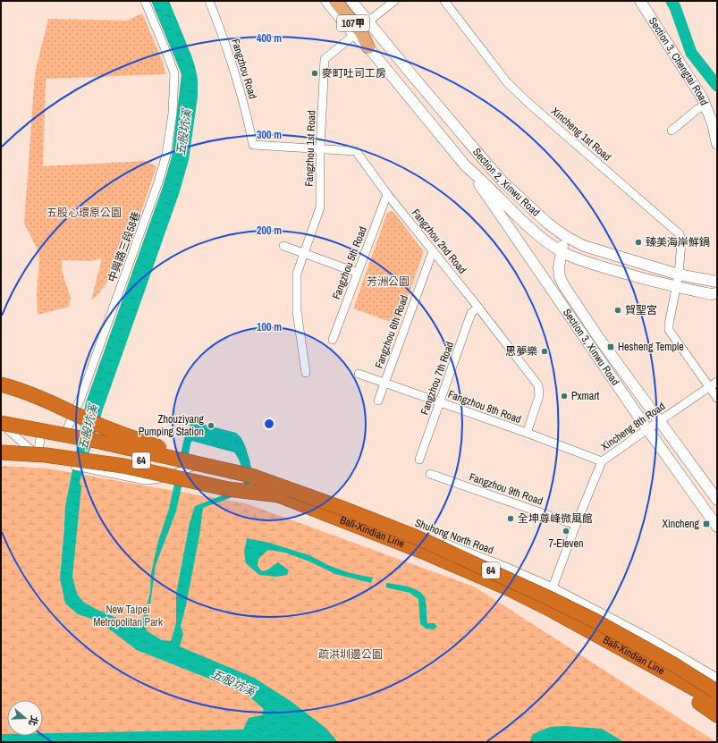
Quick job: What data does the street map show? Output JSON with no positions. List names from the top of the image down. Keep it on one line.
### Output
{"streets":{"highway":["64","Bali-Xindian Line"],"main road":["107甲","Section 3, Chengtai Road","Section 2, Xinwu Road","Section 3, Xinwu Road"],"street":["Fangzhou Road","Xincheng 1st Road","Fangzhou 1st Road","Fangzhou 2nd Road","中興路三段58巷","Fangzhou 5th Road","Fangzhou 6th Road","Fangzhou 7th Road","Fangzhou 8th Road","Xincheng 8th Road","Fangzhou 9th Road","Shuhong North Road"]},"crossings":[["Fangzhou Road","Fangzhou 2nd Road"],["Xincheng 1st Road","Section 2, Xinwu Road"],["Xincheng 1st Road","Xincheng 8th Road"],["Fangzhou 1st Road","Section 2, Xinwu Road"],["Fangzhou 1st Road","Fangzhou 2nd Road"],["Section 2, Xinwu Road","Section 3, Xinwu Road"],["Fangzhou 2nd Road","Fangzhou 5th Road"],["Fangzhou 2nd Road","Fangzhou 6th Road"],["Fangzhou 2nd Road","Fangzhou 7th Road"],["Fangzhou 2nd Road","Fangzhou 8th Road"],["中興路三段58巷","Bali-Xindian Line"],["Fangzhou 6th Road","Fangzhou 8th Road"],["Section 3, Xinwu Road","Xincheng 8th Road"],["Fangzhou 7th Road","Fangzhou 8th Road"],["Fangzhou 8th Road","Xincheng 8th Road"],["Xincheng 8th Road","Fangzhou 9th Road"],["Xincheng 8th Road","Shuhong North Road"]],"water":["五股坑溪"],"parks":["五股心環原公園","芳洲公園","New Taipei Metropolitan Park","疏洪圳邊公園"],"places":{"other":["麥町吐司工房","臻美海岸鮮鍋","賀聖宮","思夢樂","Pxmart","Zhouziyang Pumping Station","全坤尊峰微風館","7-Eleven"],"transit":["Hesheng Temple","Xincheng"]},"north":"right","rings":["400 m","300 m","200 m","100 m"]}
